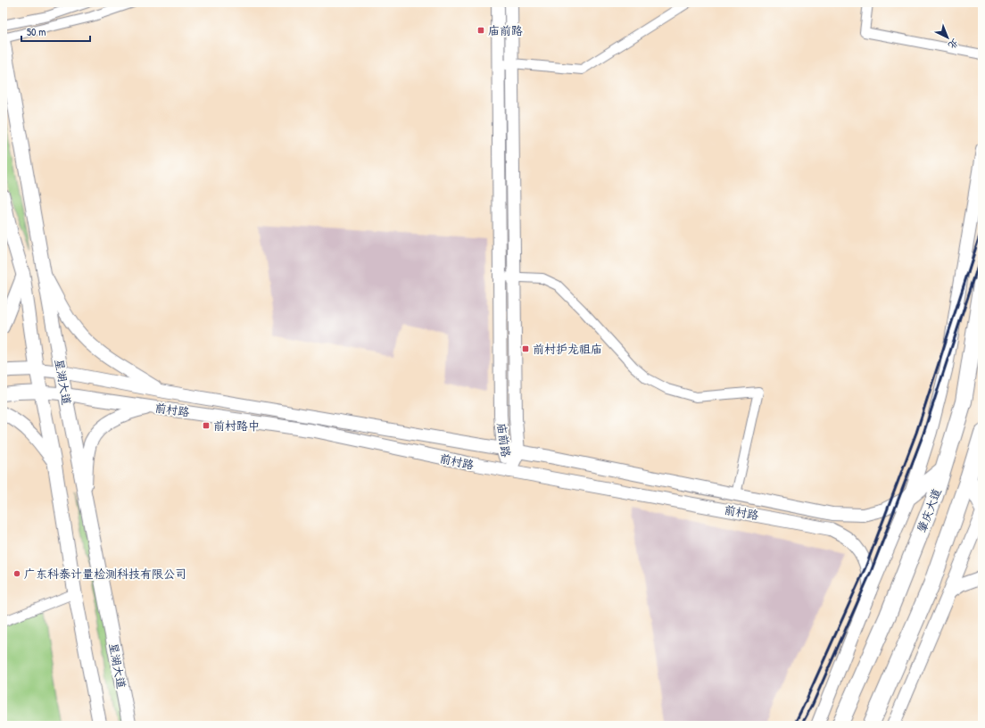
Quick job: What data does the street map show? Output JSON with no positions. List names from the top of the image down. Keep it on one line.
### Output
{"streets":{"highway":["肇庆大道"],"main road":["星湖大道"],"street":["前村路","庙前路"]},"crossings":[["星湖大道","前村路"],["前村路","庙前路"]],"places":{"transit":["庙前路","前村护龙祖庙","前村路中"],"other":["广东科泰计量检测科技有限公司"]},"scale_bar":"50 m","north":"bottom right"}
